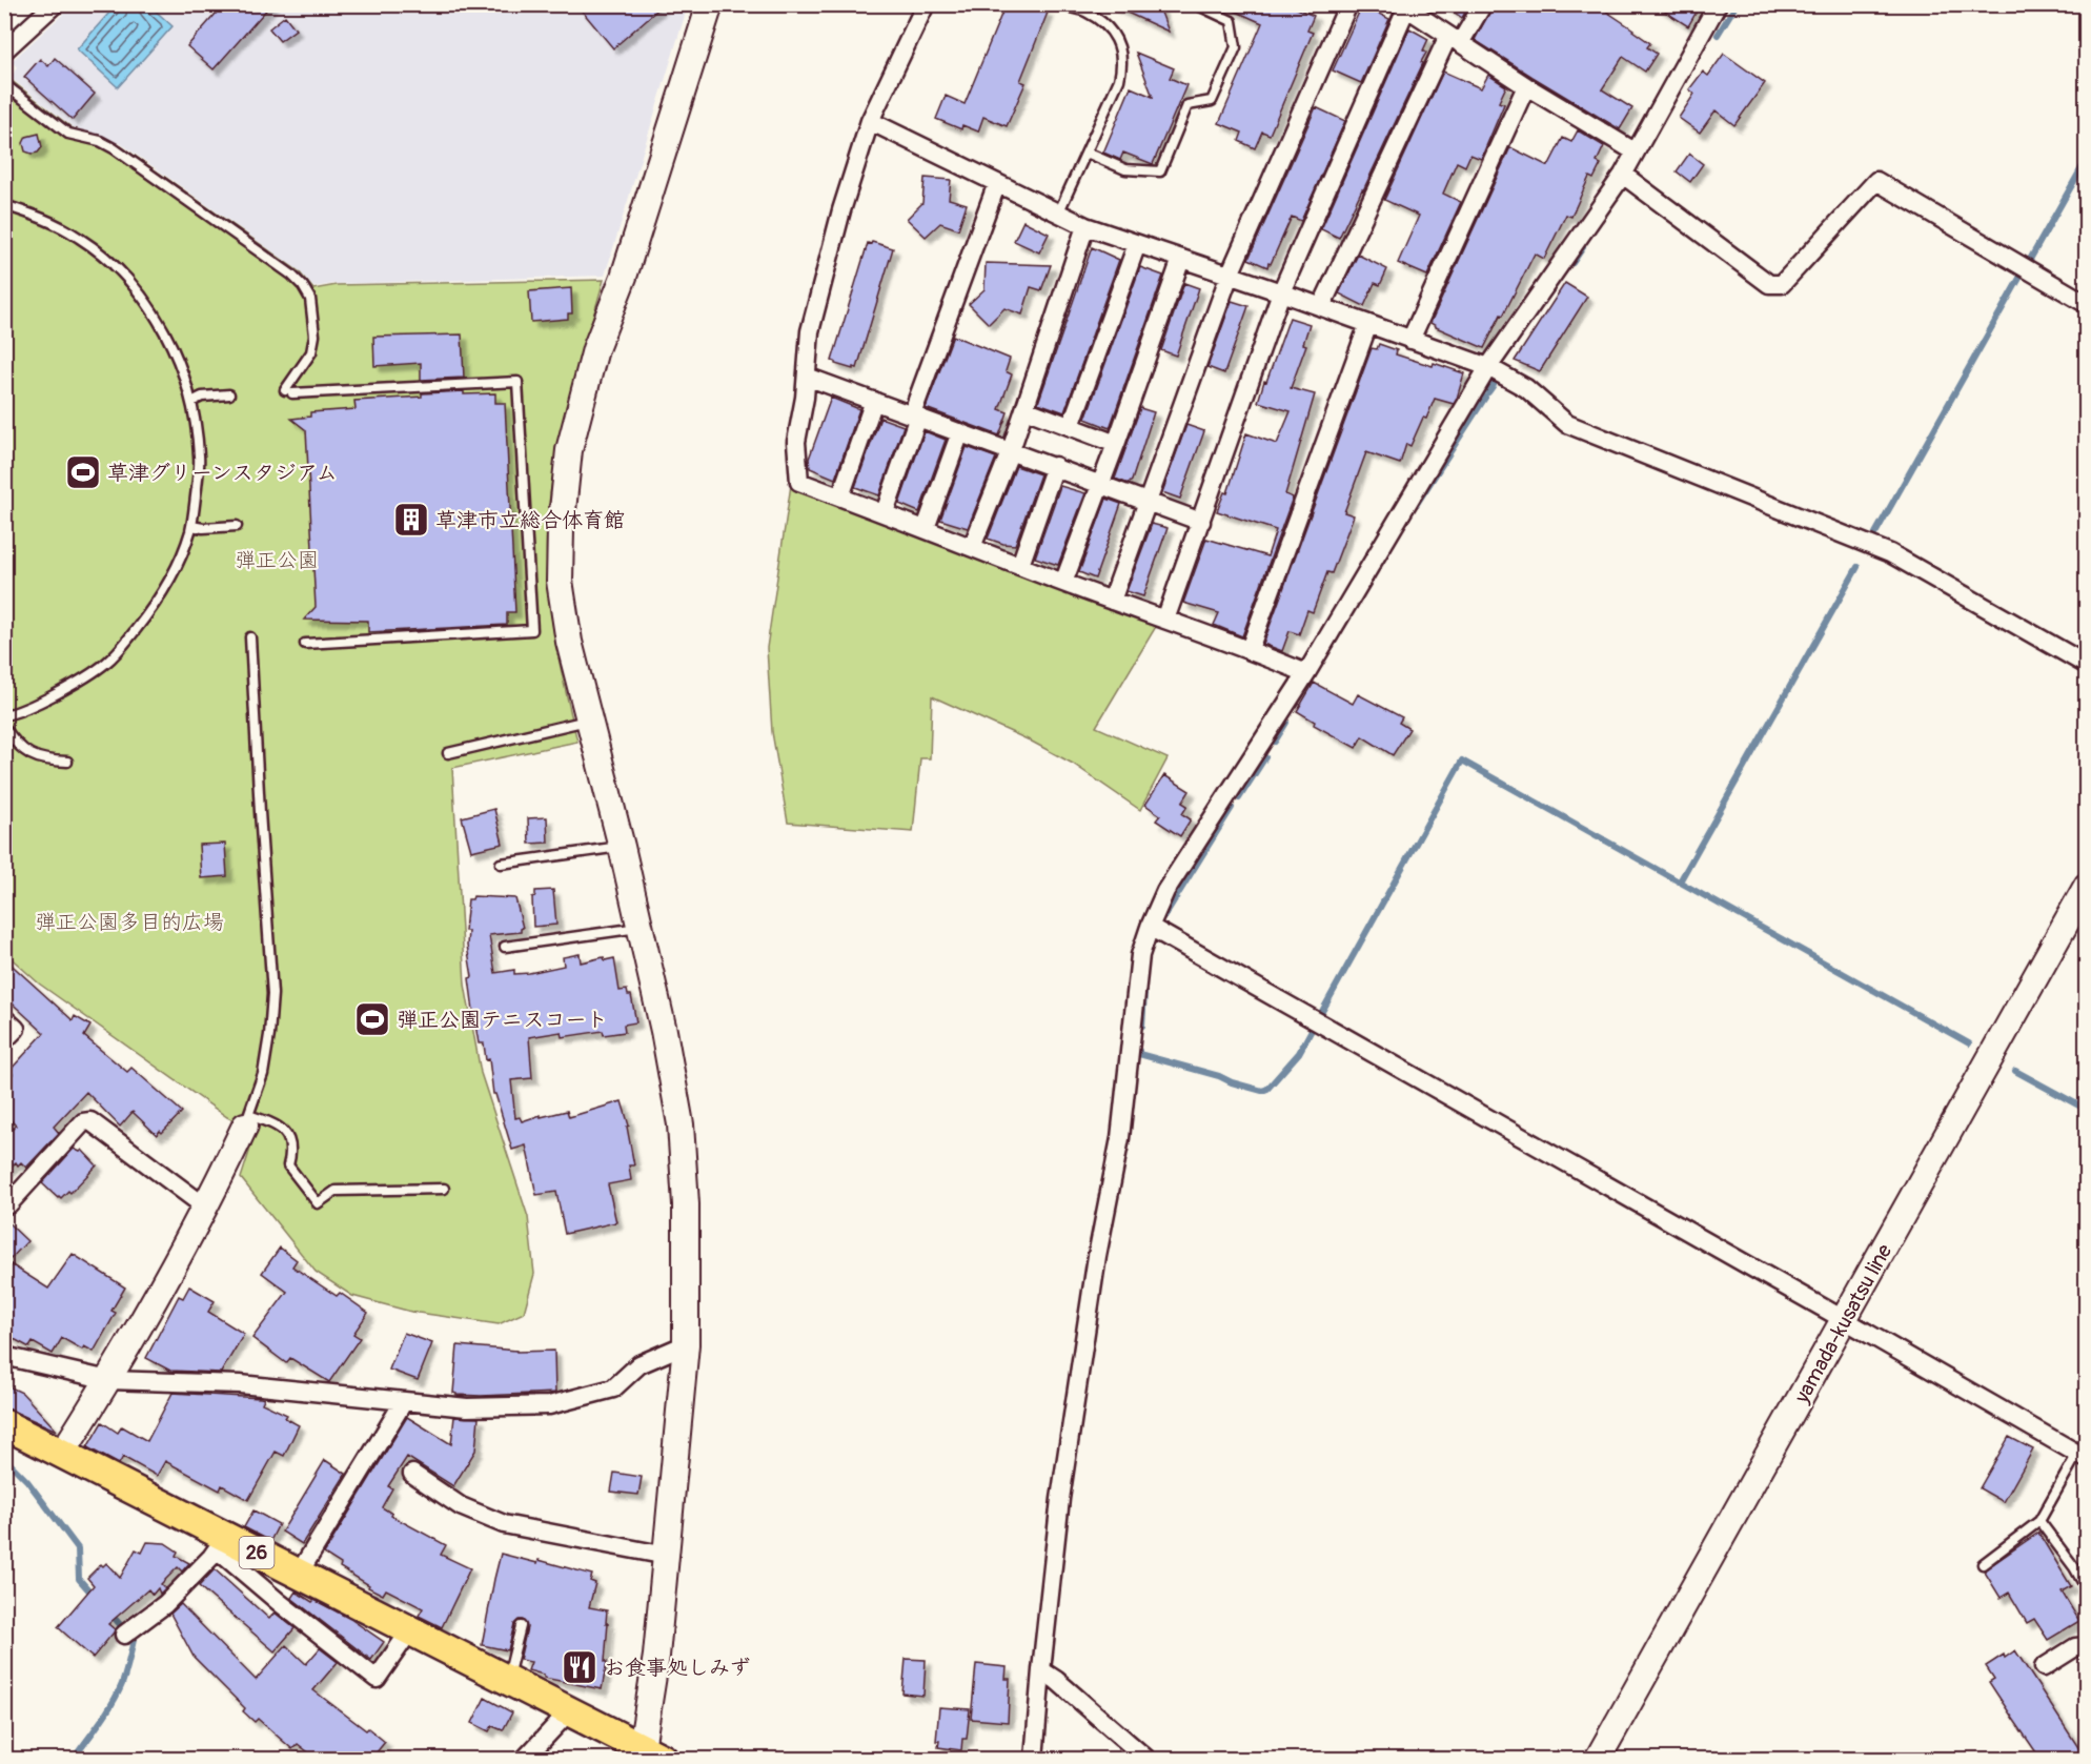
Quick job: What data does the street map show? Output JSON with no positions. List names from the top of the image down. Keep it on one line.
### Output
{"streets":{"main road":["26"],"street":["yamada-kusatsu line"]},"parks":["弾正公園","弾正公園多目的広場"],"places":{"sports":["草津グリーンスタジアム","弾正公園テニスコート"],"building":["草津市立総合体育館"],"restaurant":["お食事処しみず"]}}
